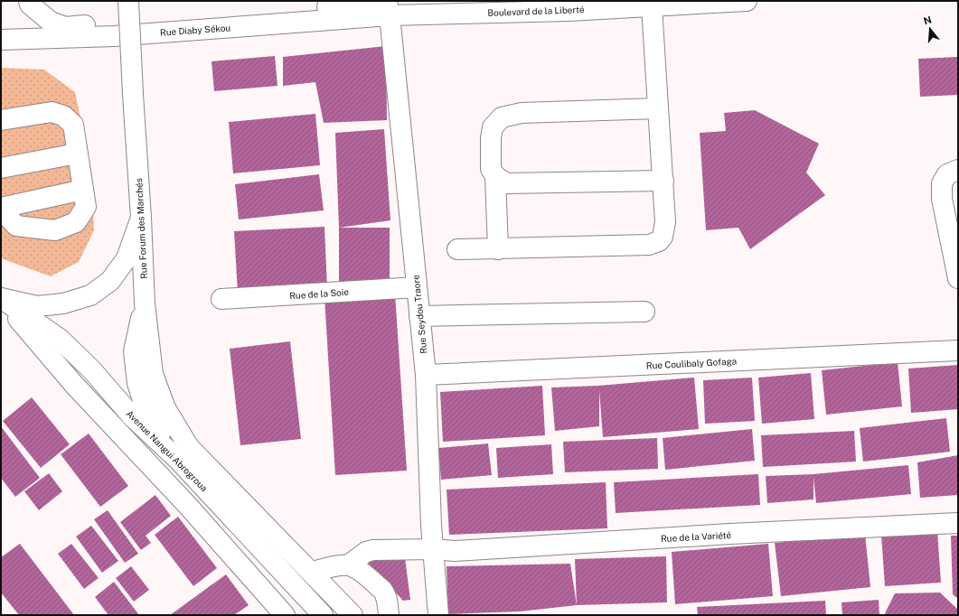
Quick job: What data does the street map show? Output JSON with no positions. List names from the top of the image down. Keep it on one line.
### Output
{"streets":{"street":["Boulevard de la Liberté","Rue Diaby Sékou","Rue Forum des Marchés","Rue de la Soie","Rue Seydou Traore","Rue Coulibaly Gofaga","Avenue Nangui Abrogroua","Rue de la Variété"]},"crossings":[["Boulevard de la Liberté","Rue Diaby Sékou"],["Boulevard de la Liberté","Rue Seydou Traore"],["Rue Diaby Sékou","Rue Seydou Traore"],["Rue Forum des Marchés","Avenue Nangui Abrogroua"],["Rue de la Soie","Rue Seydou Traore"],["Rue Seydou Traore","Rue Coulibaly Gofaga"],["Rue Seydou Traore","Rue de la Variété"]],"north":"top"}
